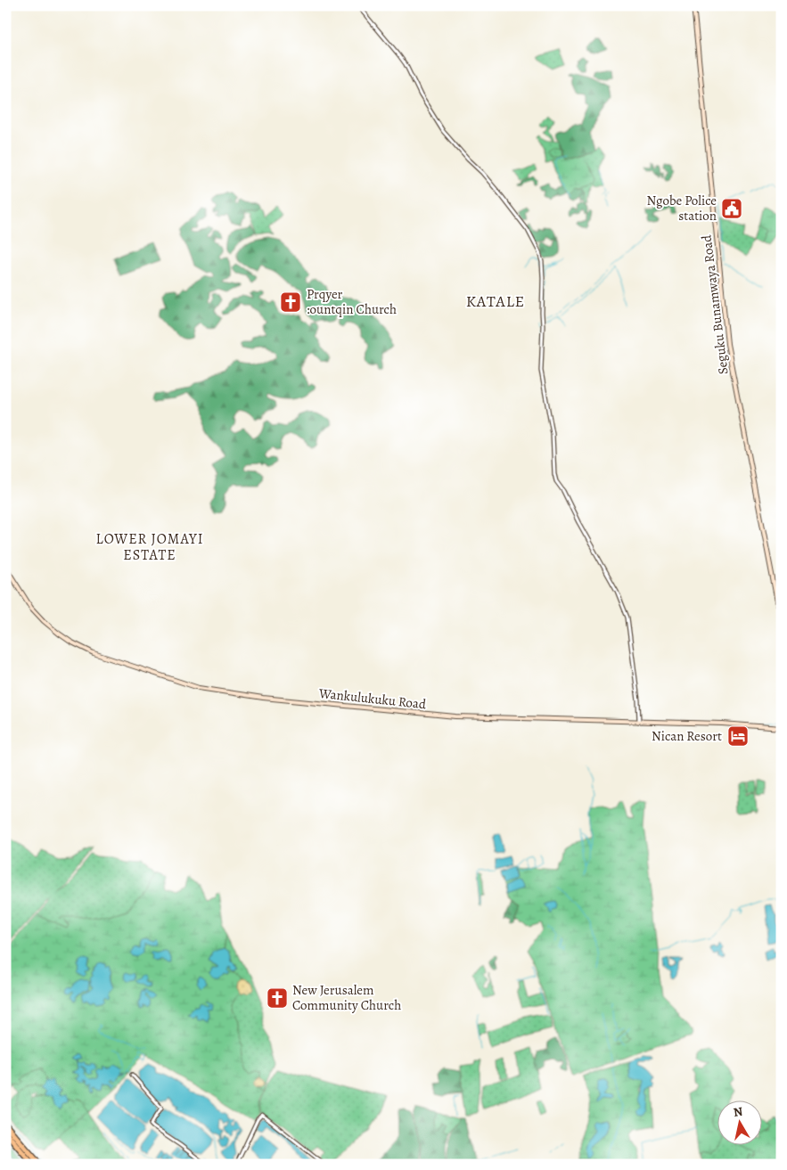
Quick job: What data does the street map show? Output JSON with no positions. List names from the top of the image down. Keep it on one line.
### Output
{"streets":{"main road":["Seguku Bunamwaya Road","Wankulukuku Road"]},"districts":["KATALE","LOWER JOMAYI ESTATE"],"places":{"public building":["Ngobe Police station"],"church":["Prqyer :ountqin Church","New Jerusalem Community Church"],"hotel":["Nican Resort"]},"north":"top"}
